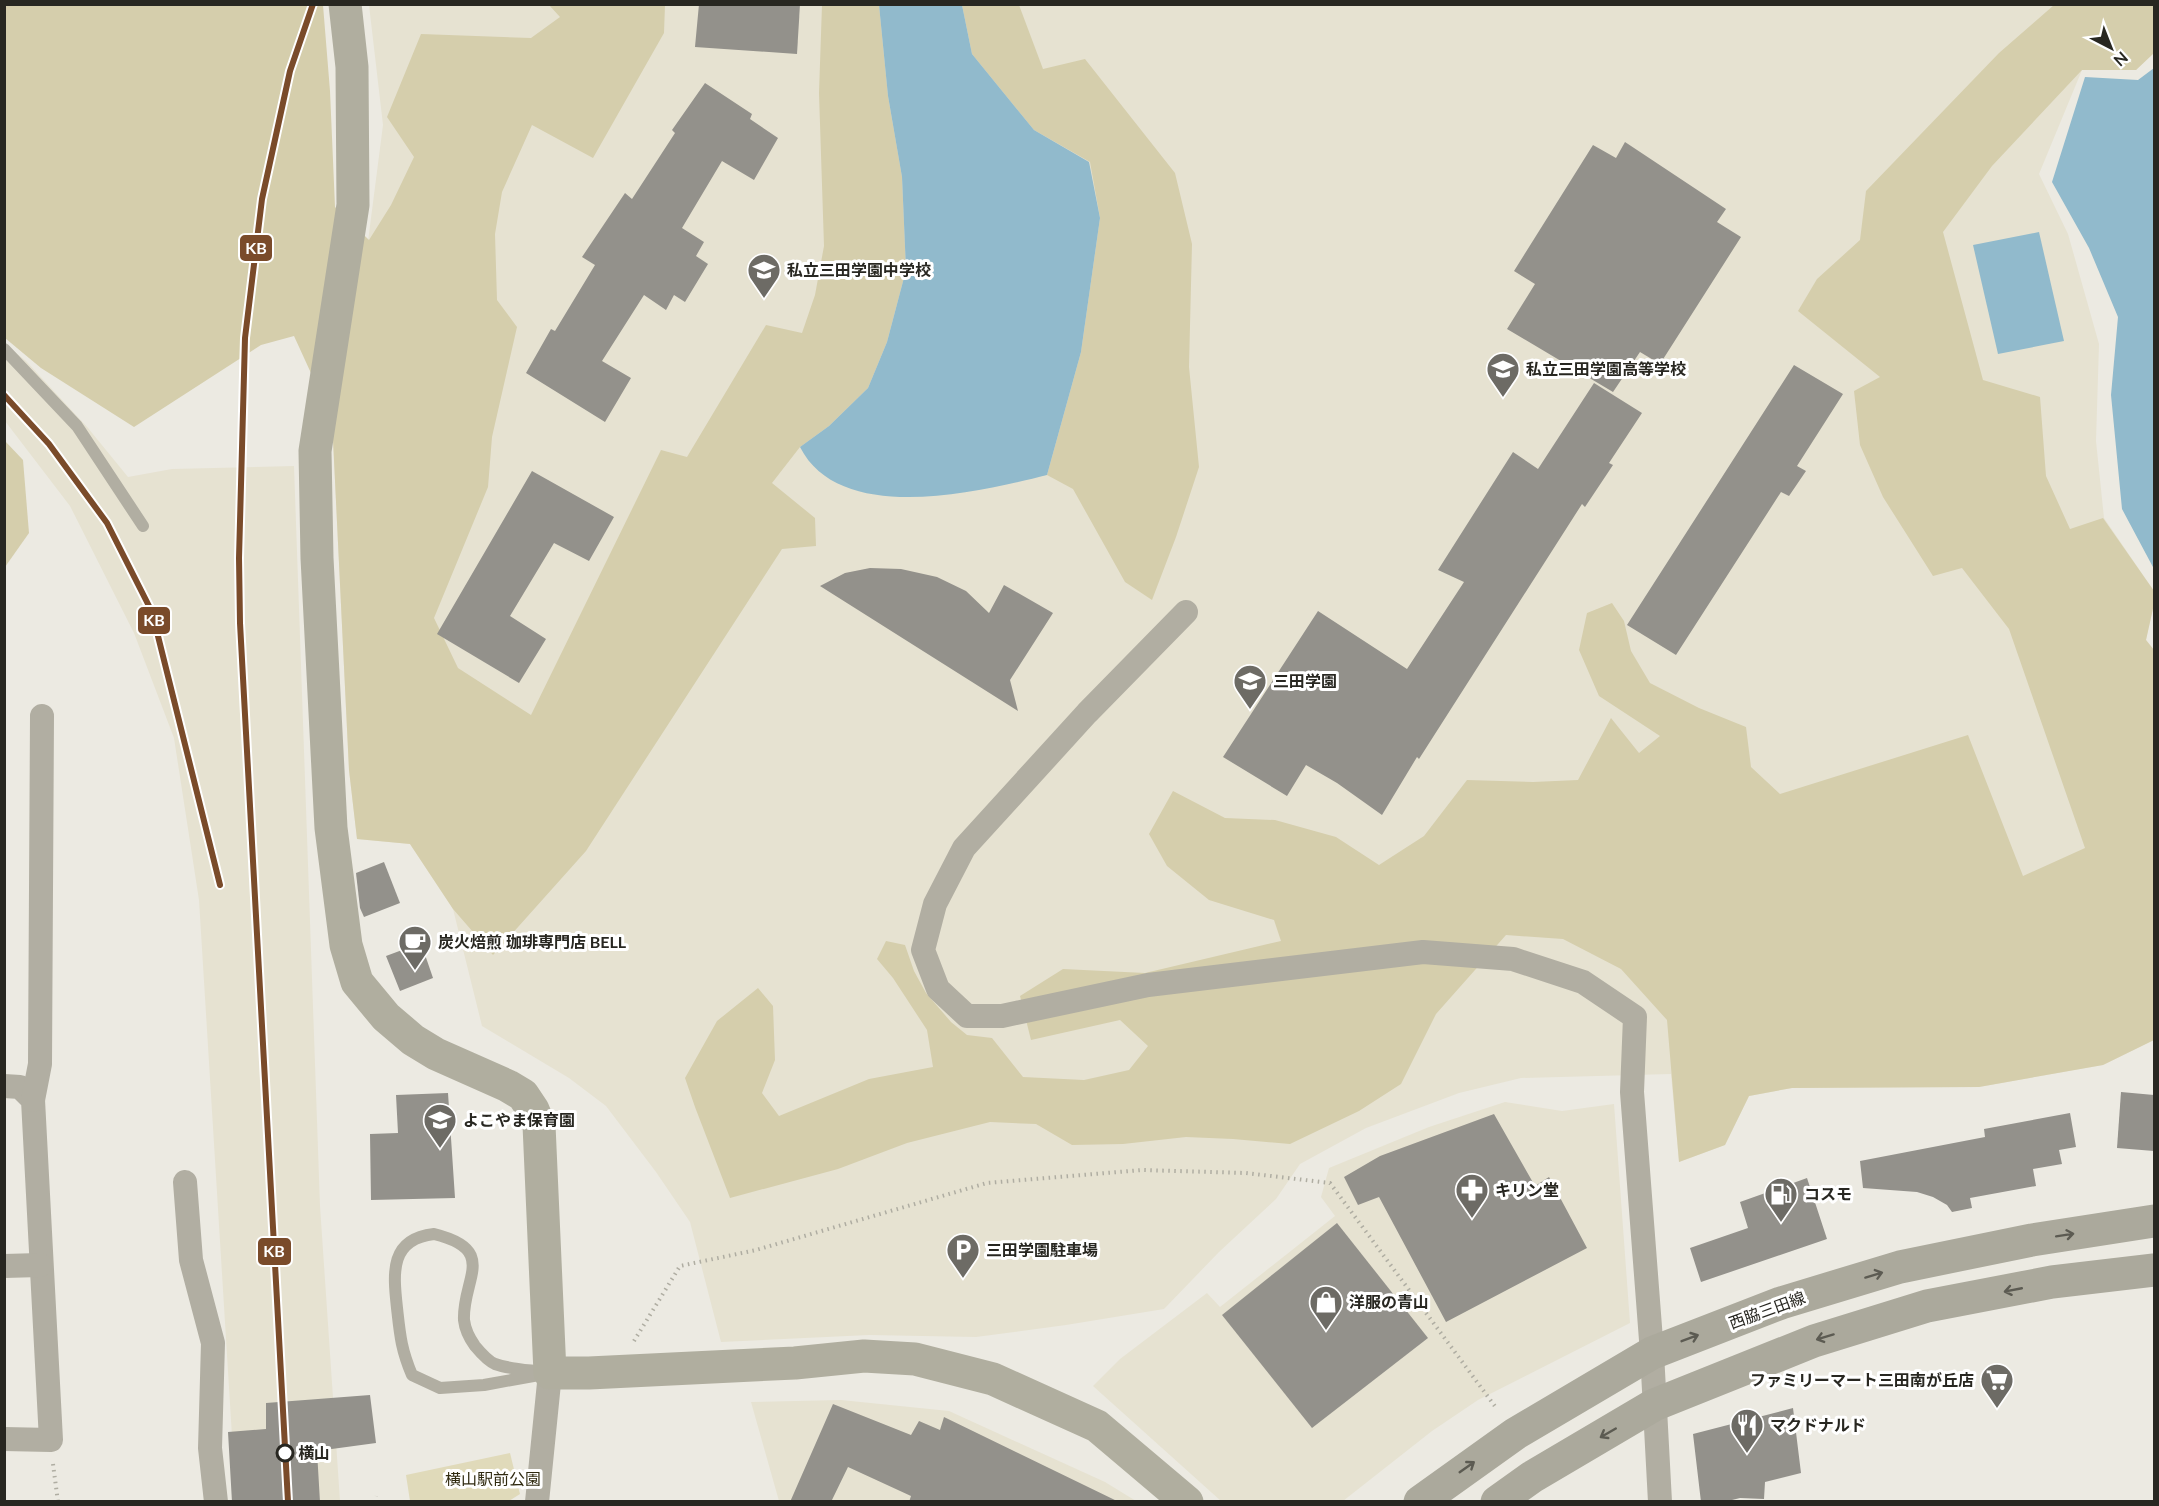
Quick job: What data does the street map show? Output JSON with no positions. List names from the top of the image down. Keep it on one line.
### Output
{"streets":{"main road":["西脇三田線"]},"parks":["横山駅前公園"],"places":{"school or university":["私立三田学園中学校","私立三田学園高等学校","三田学園","よこやま保育園"],"cafe":["炭火焙煎 珈琲専門店 BELL"],"pharmacy":["キリン堂"],"fuel station":["コスモ"],"parking":["三田学園駐車場"],"shop":["洋服の青山"],"supermarket":["ファミリーマート三田南が丘店"],"other":["横山"],"restaurant":["マクドナルド"]},"lines":["transit line KB"],"north":"bottom right"}
